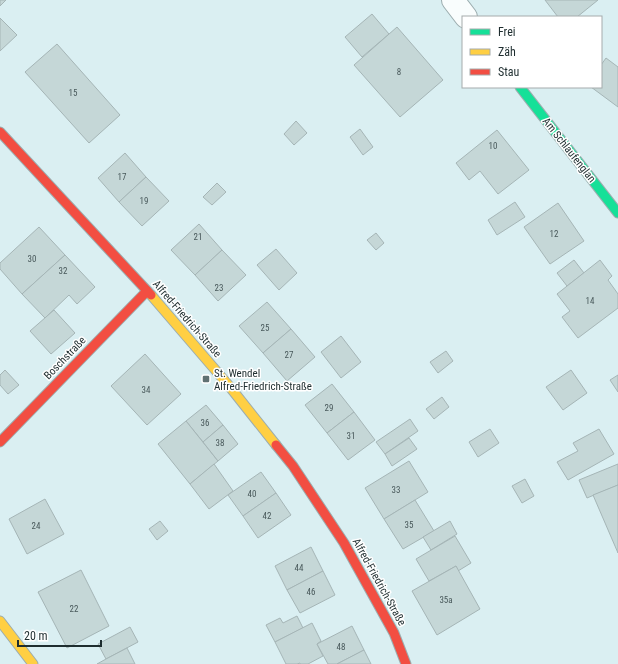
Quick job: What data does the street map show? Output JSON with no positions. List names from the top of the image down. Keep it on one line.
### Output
{"streets":{"street":["Am Schlaufenglan","Alfred-Friedrich-Straße","Boschstraße"]},"crossings":[["Alfred-Friedrich-Straße","Boschstraße"]],"places":{"transit":["St. Wendel Alfred-Friedrich-Straße"]},"house_numbers":["8","15","10","17","19","12","21","30","32","23","14","25","27","34","29","36","31","38","33","40","42","35","24","44","46","35a","22","48"],"legend":["Frei","Zäh","Stau"],"scale_bar":"20 m"}
